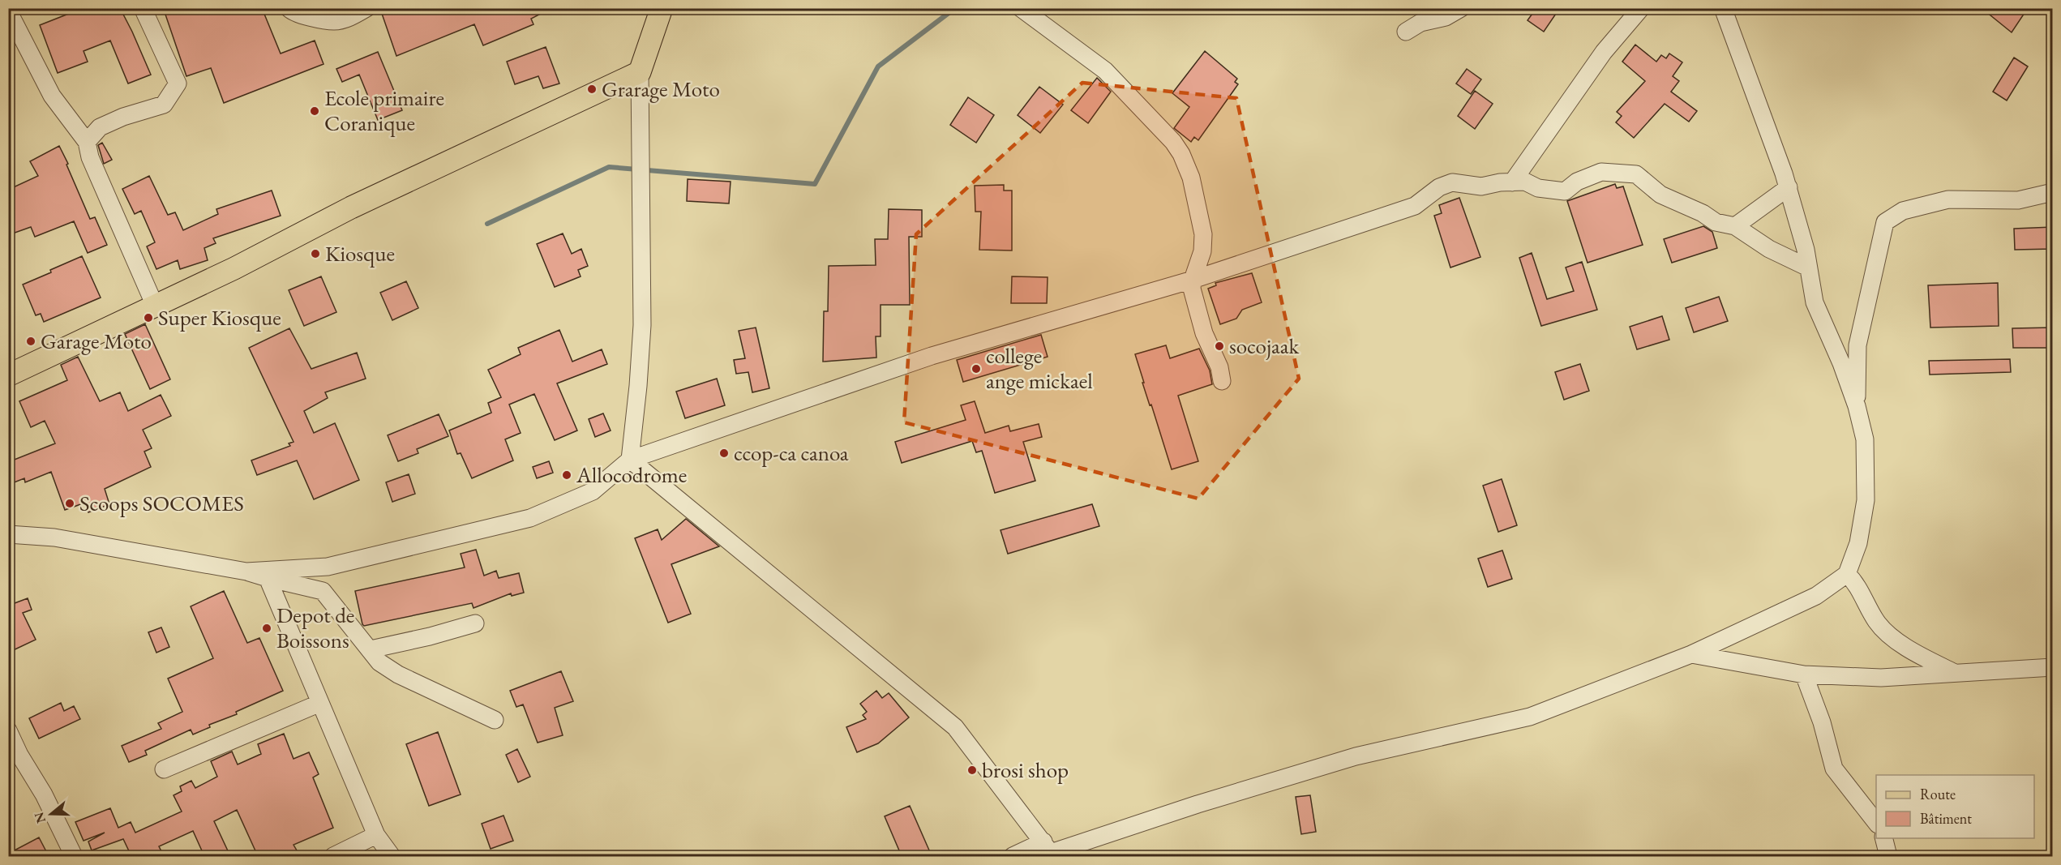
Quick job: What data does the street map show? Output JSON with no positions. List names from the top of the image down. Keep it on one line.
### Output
{"places":["Grarage Moto","Ecole primaire Coranique","Kiosque","Super Kiosque","Garage Moto","socojaak","college ange mickael","ccop-ca canoa","Allocodrome","Scoops SOCOMES","Depot de Boissons","brosi shop"],"legend":["Route","Bâtiment"],"north":"left"}
